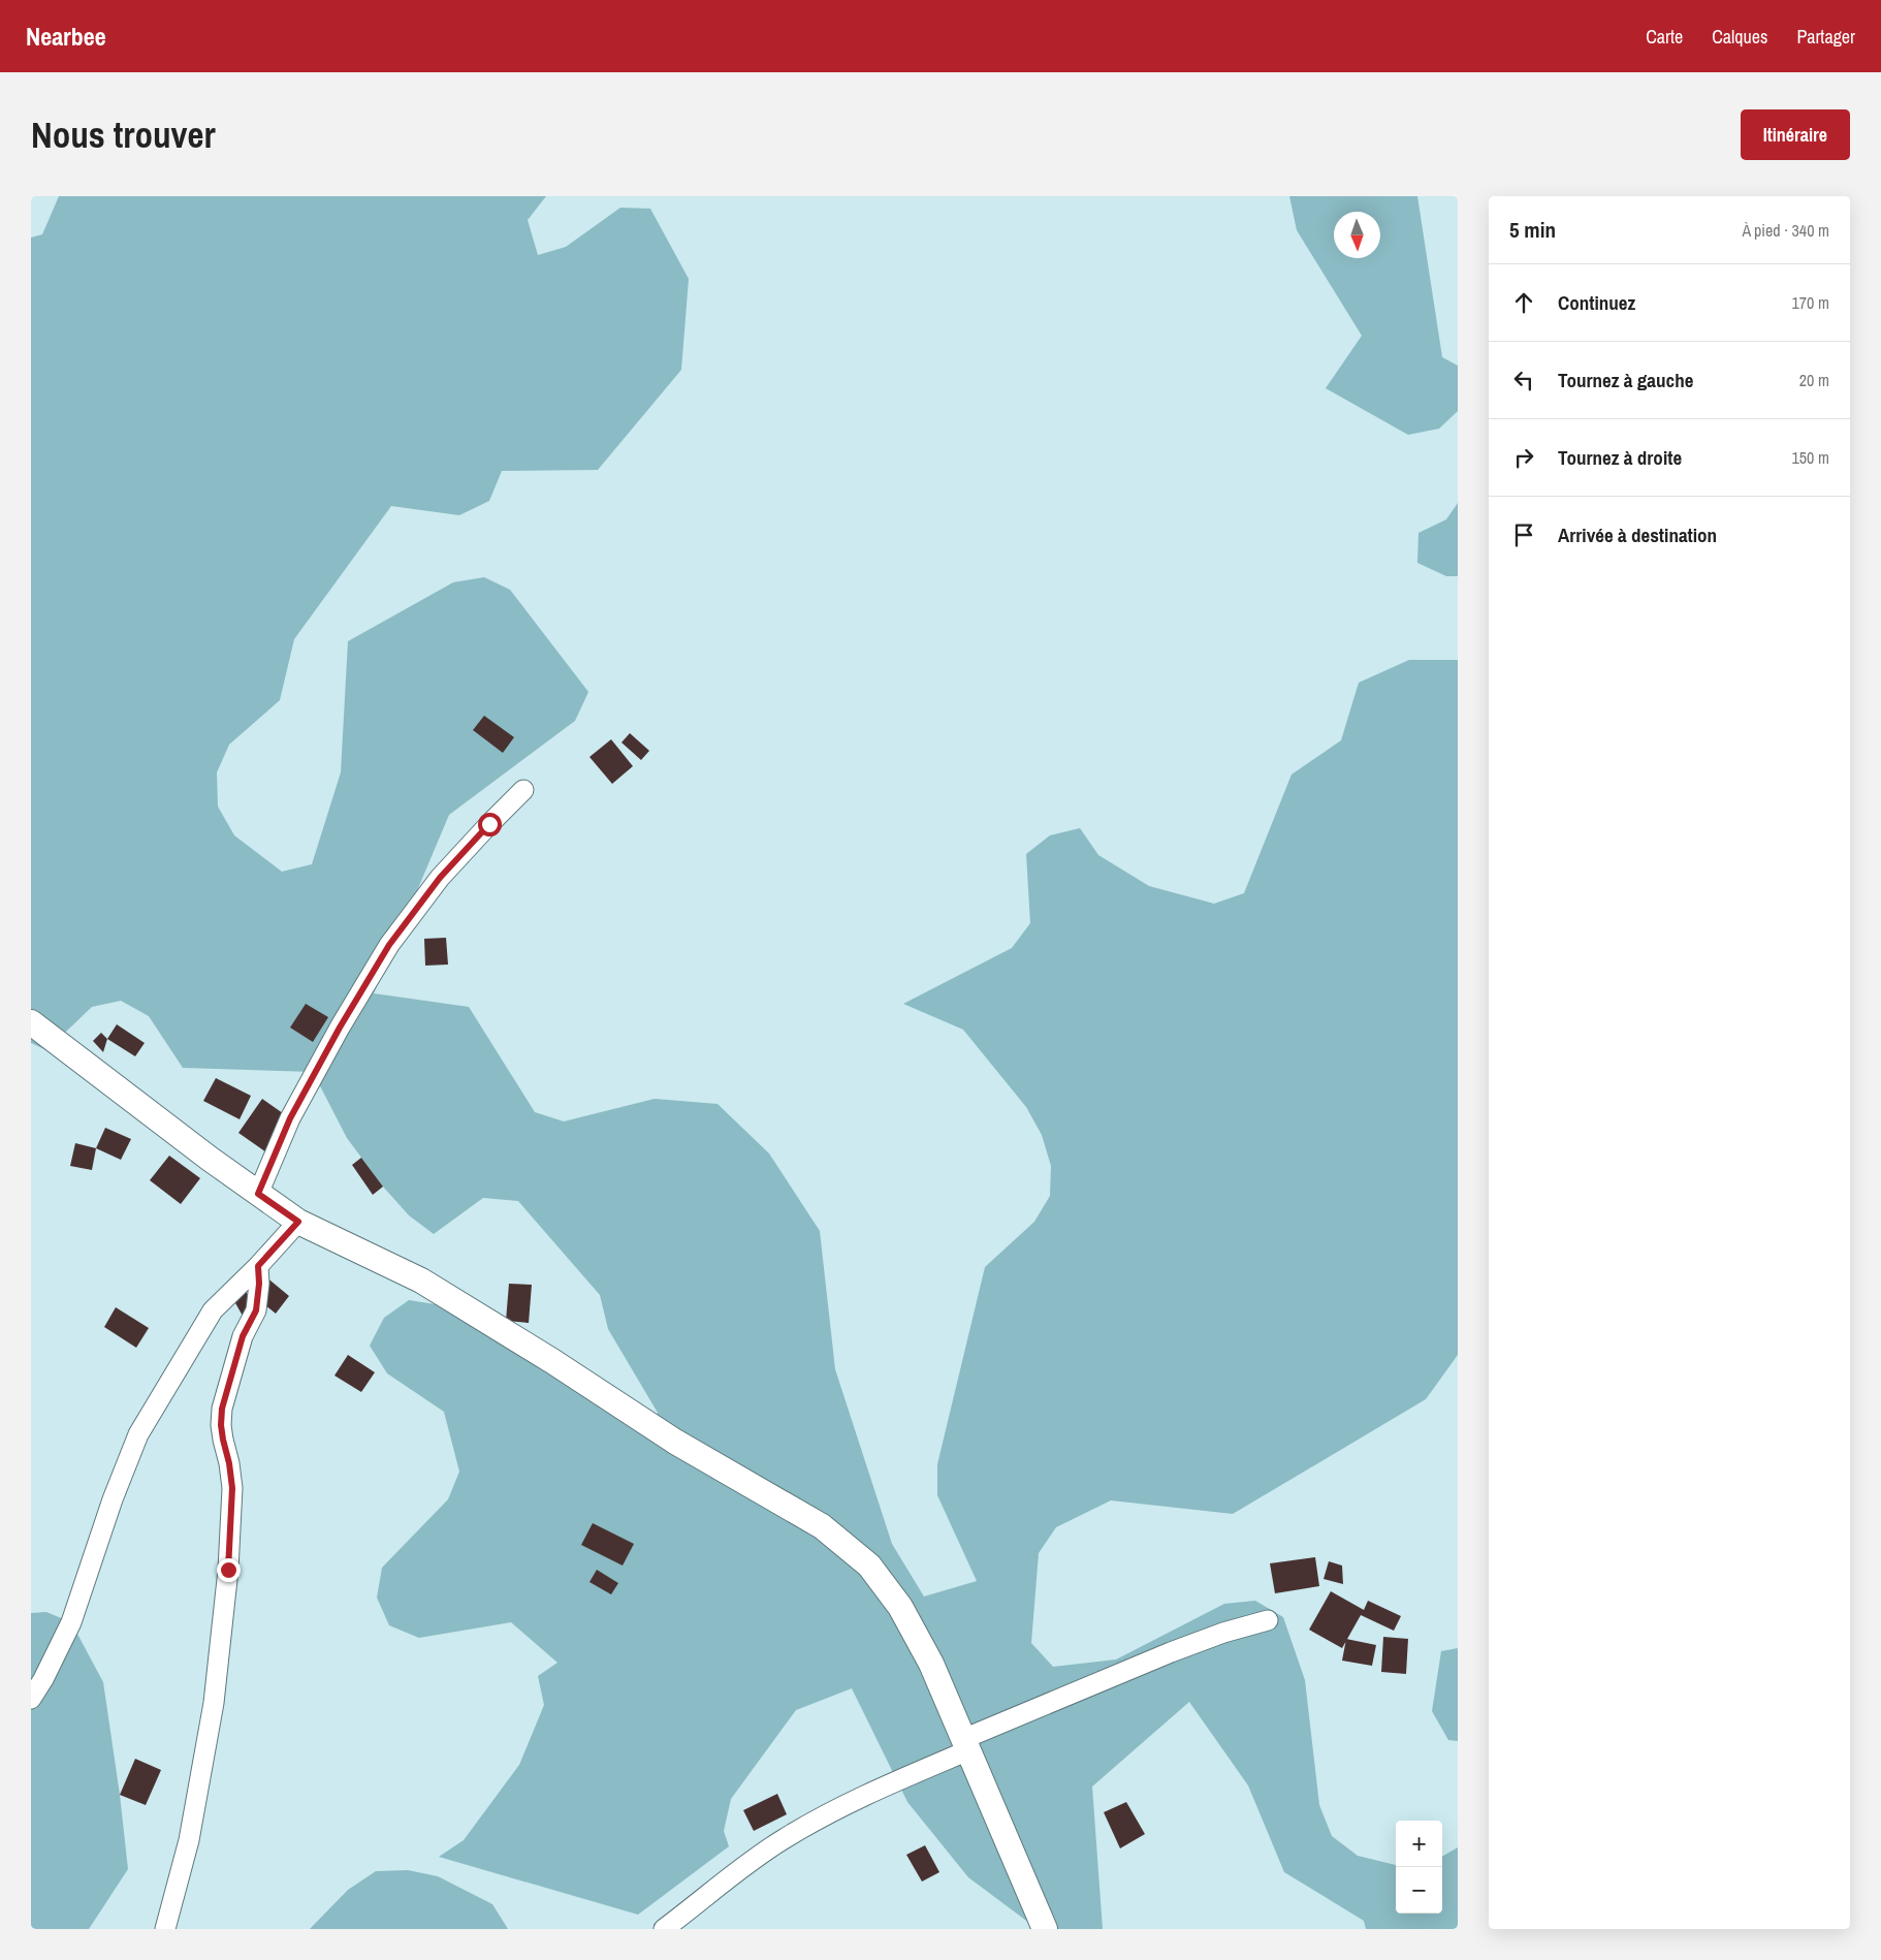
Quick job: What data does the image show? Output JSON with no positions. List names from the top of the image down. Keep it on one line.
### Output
{"north":"bottom","page":{"header":"Nearbee","nav":["Carte","Calques","Partager"],"buttons":"Itinéraire","title":"Nous trouver","heading":["5 min","À pied · 340 m"],"list":[["Continuez","170 m"],["Tournez à gauche","20 m"],["Tournez à droite","150 m"],"Arrivée à destination"],"map_buttons":["+","−"]}}
